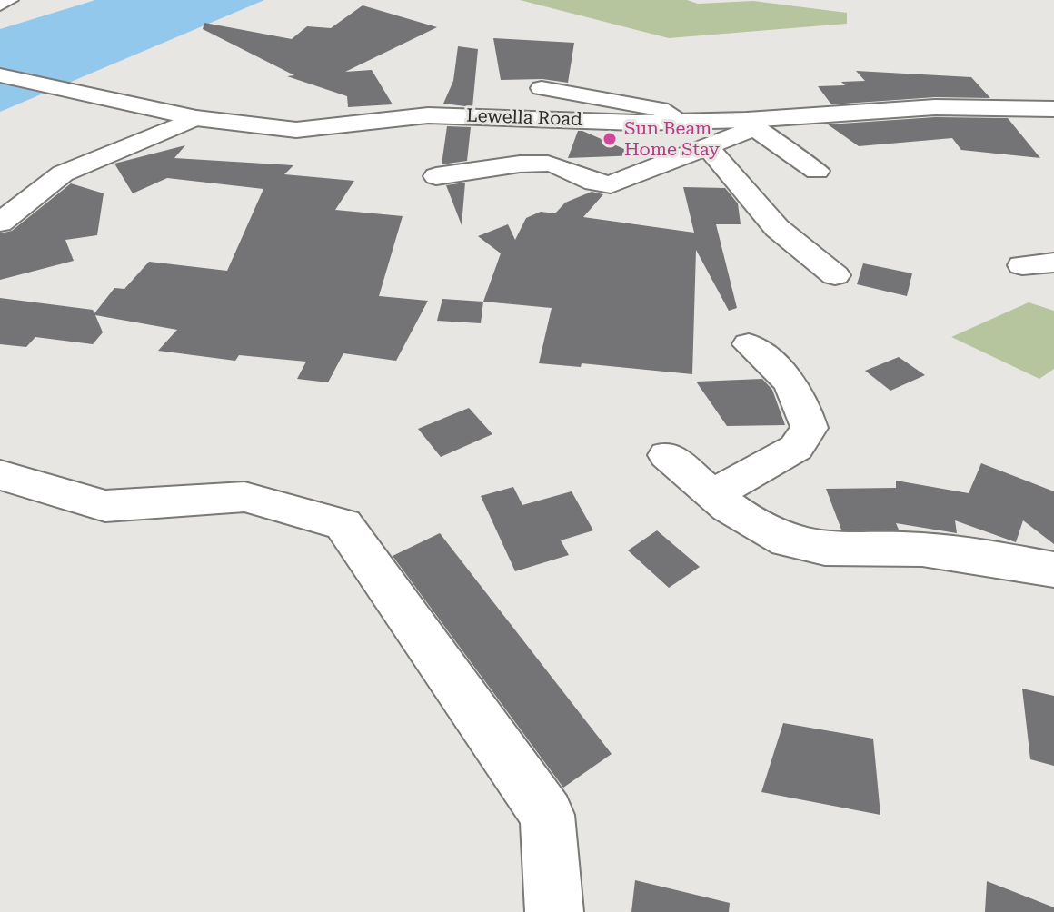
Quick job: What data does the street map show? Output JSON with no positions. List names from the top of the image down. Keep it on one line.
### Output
{"streets":{"main road":["Lewella Road"]},"places":["Sun Beam Home Stay"]}
